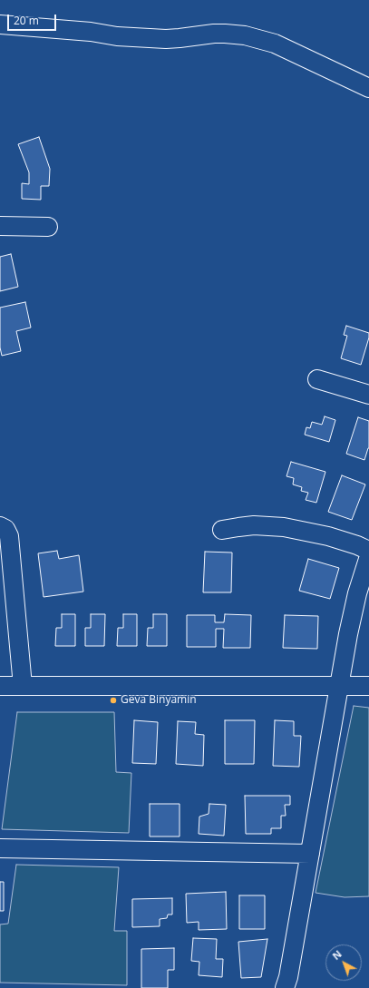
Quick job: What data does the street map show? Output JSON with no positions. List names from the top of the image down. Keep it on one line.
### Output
{"places":["Geva Binyamin"],"scale_bar":"20 m","north":"top left"}
